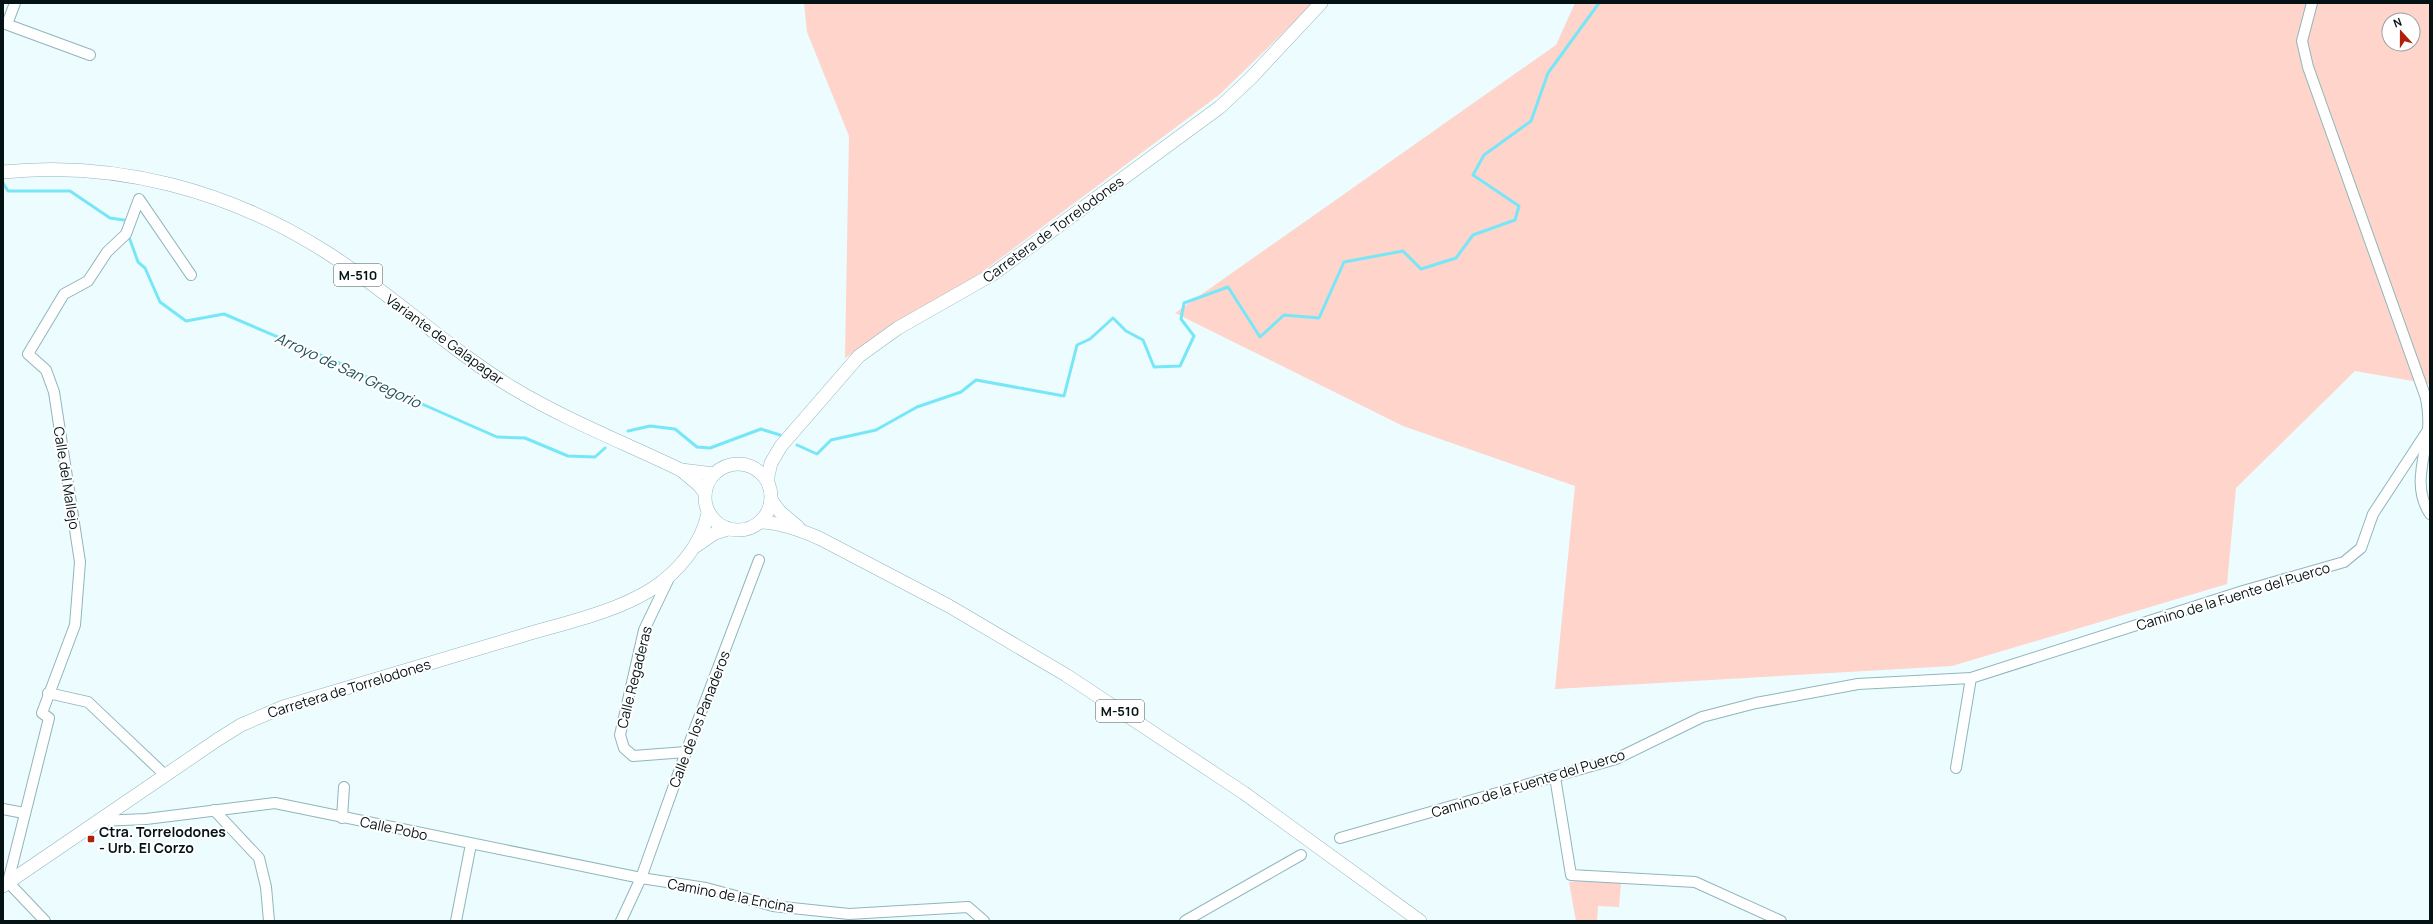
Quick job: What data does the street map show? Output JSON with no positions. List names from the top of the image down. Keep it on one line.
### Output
{"streets":{"main road":["Carretera de Torrelodones","M-510","Variante de Galapagar"],"street":["Calle del Mallejo","Camino de la Fuente del Puerco","Calle Regaderas","Calle de los Panaderos","Calle Pobo","Camino de la Encina"]},"crossings":[["Carretera de Torrelodones","M-510"],["Carretera de Torrelodones","Calle del Mallejo"],["Carretera de Torrelodones","Calle Regaderas"],["Carretera de Torrelodones","Calle Pobo"],["M-510","Variante de Galapagar"],["Calle Regaderas","Calle de los Panaderos"],["Calle de los Panaderos","Calle Pobo"],["Calle de los Panaderos","Camino de la Encina"],["Calle Pobo","Camino de la Encina"]],"water":["Arroyo de San Gregorio"],"places":{"transit":["Ctra. Torrelodones - Urb. El Corzo"]},"north":"top"}
